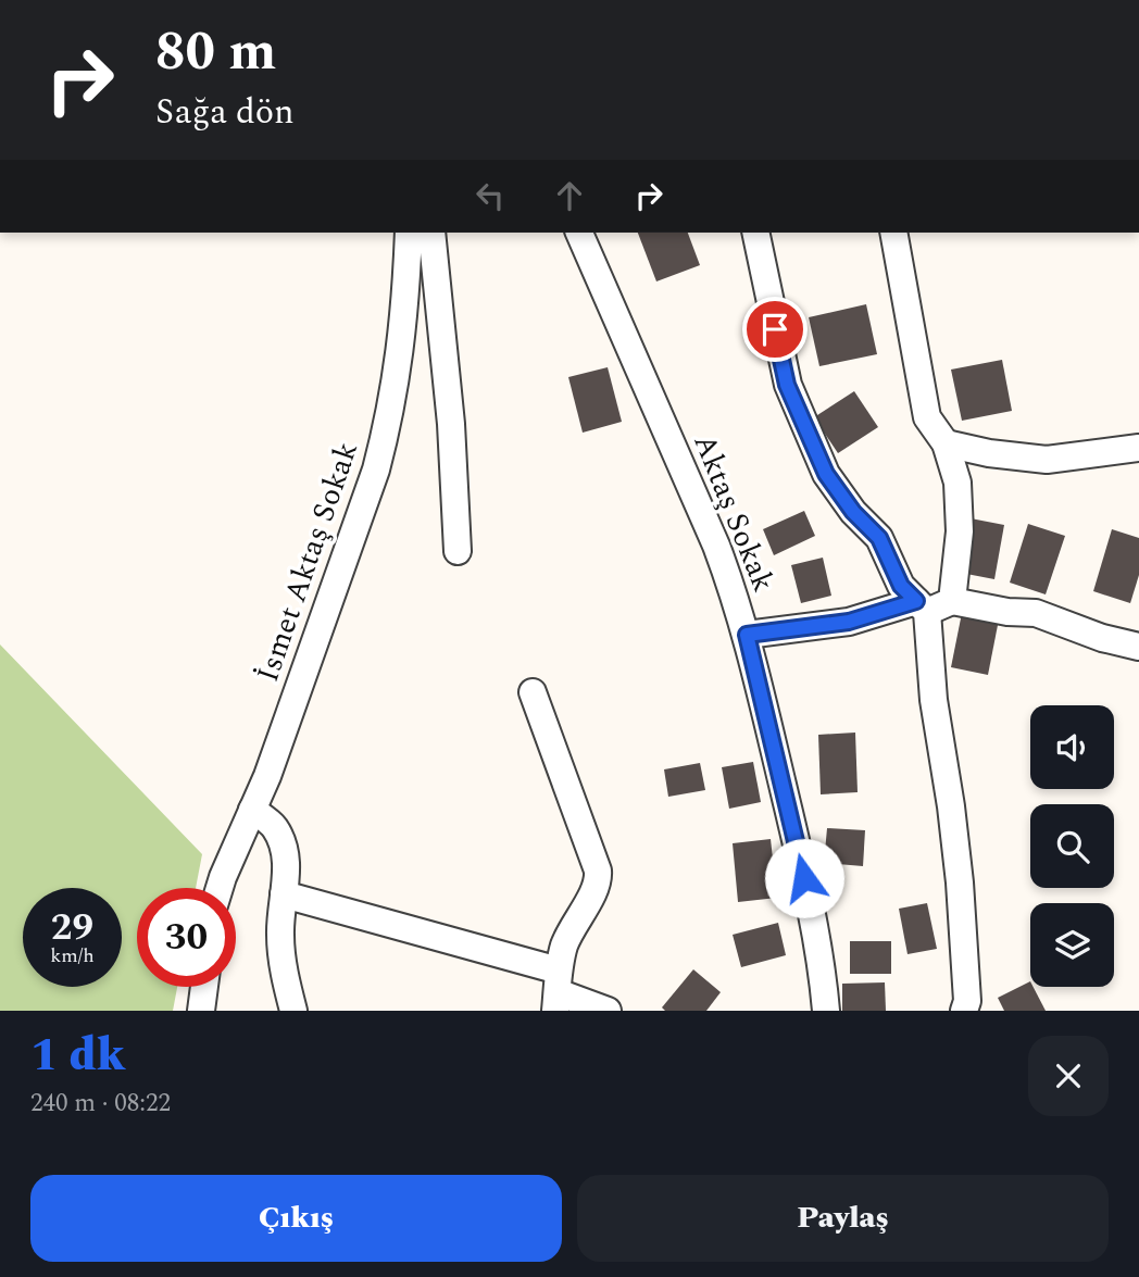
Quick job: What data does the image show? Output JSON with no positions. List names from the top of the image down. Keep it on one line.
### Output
{"streets":{"street":["Aktaş Sokak","İsmet Aktaş Sokak"]},"page":{"turn":["80 m","Sağa dön"],"speed":"29 km/h","limit":"30","heading":["1 dk","240 m · 08:22"],"buttons":["Çıkış","Paylaş"]}}
